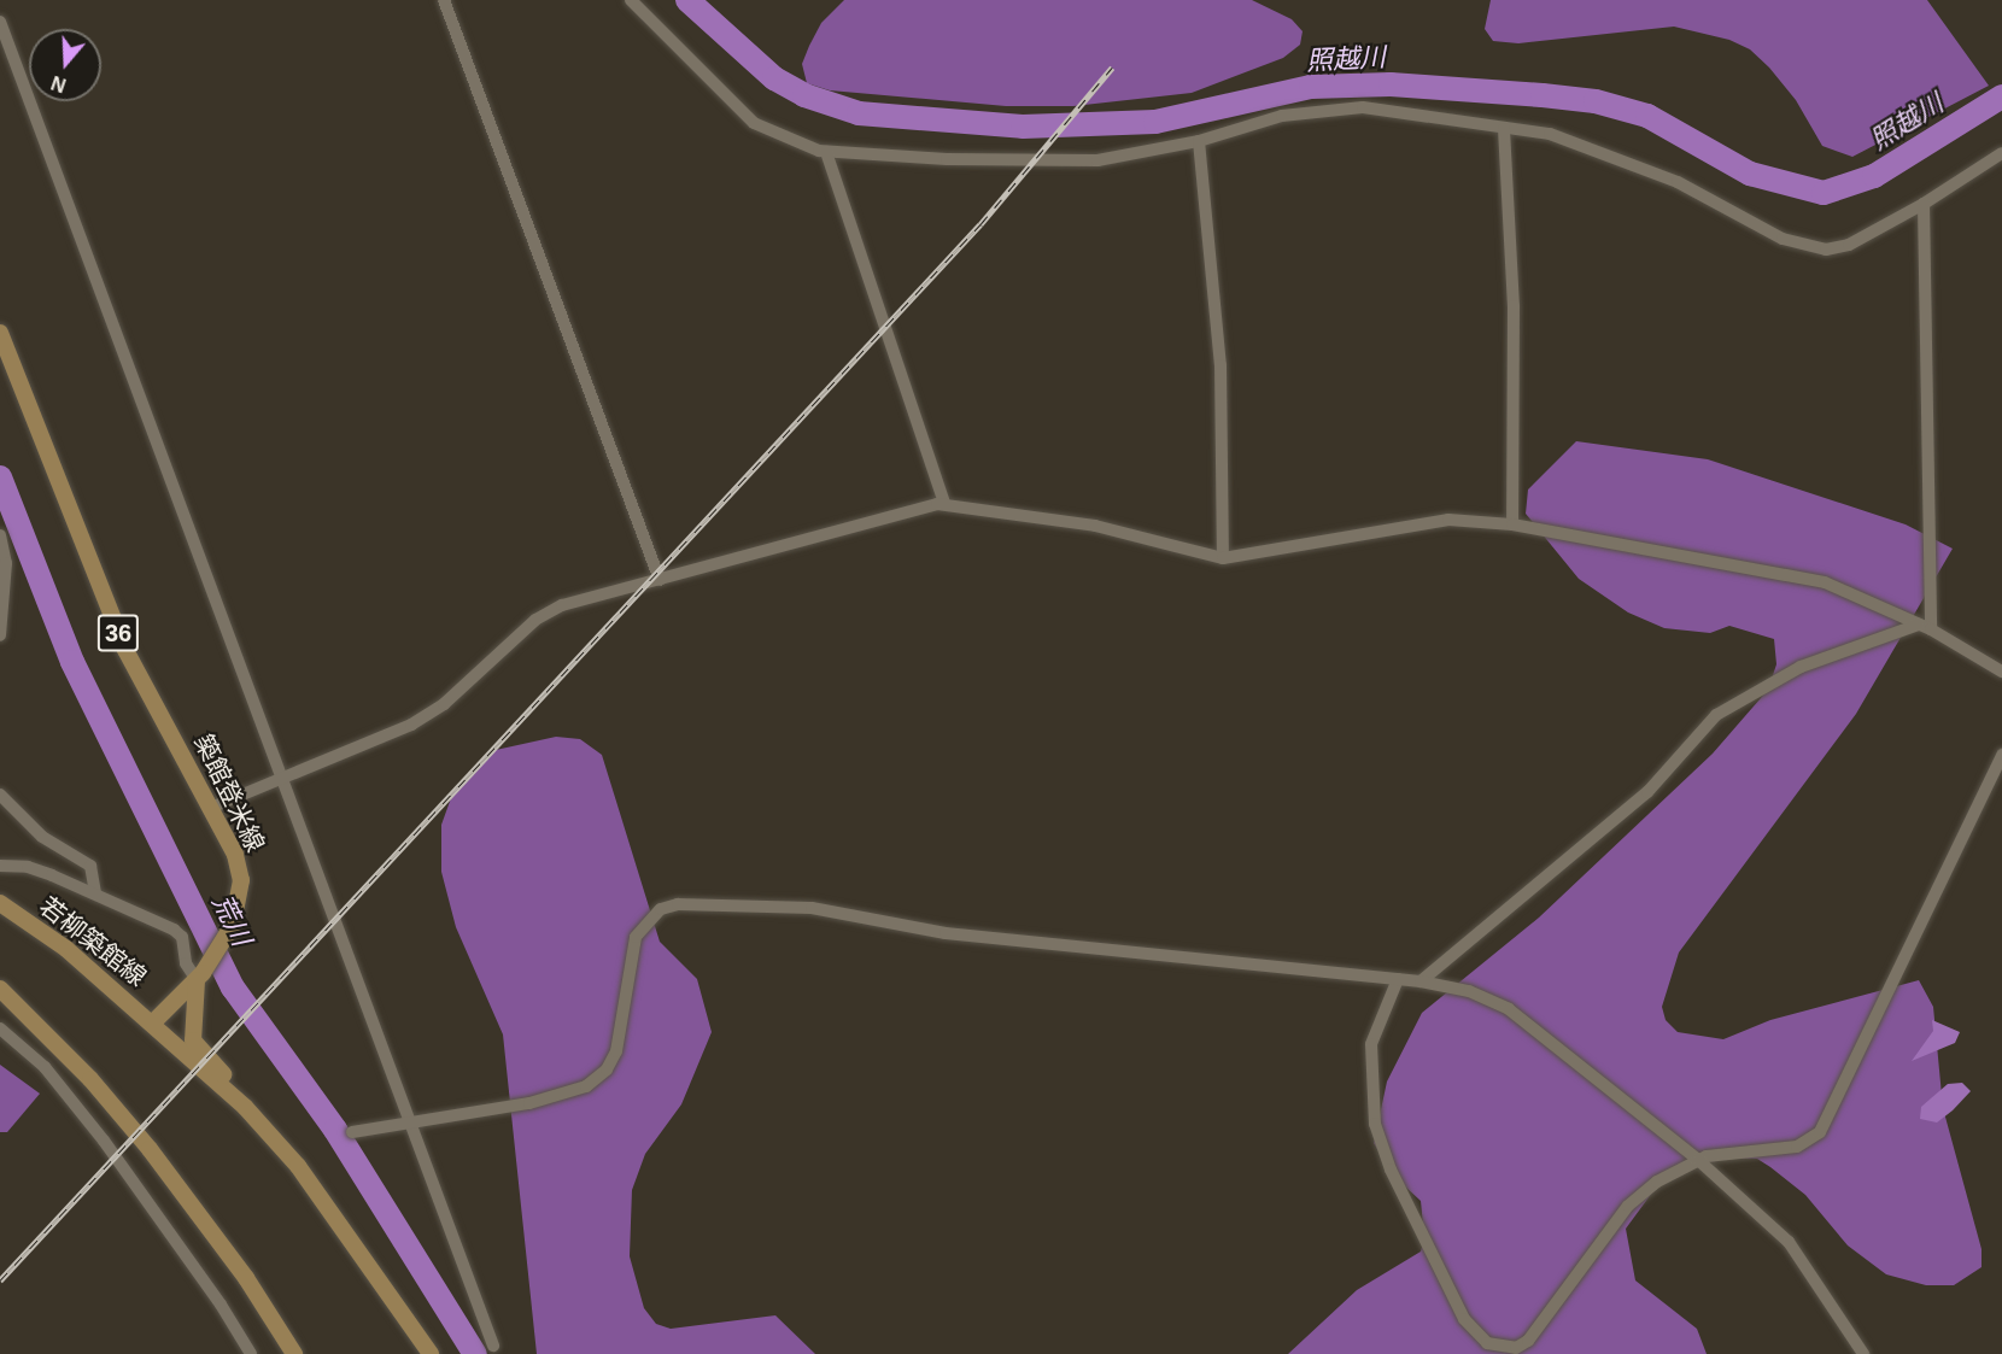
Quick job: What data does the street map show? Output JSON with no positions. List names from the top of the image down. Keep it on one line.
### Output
{"streets":{"main road":["36","築館登米線","若柳築館線"]},"crossings":[["築館登米線","若柳築館線"]],"water":["照越川","荒川"],"north":"bottom"}
